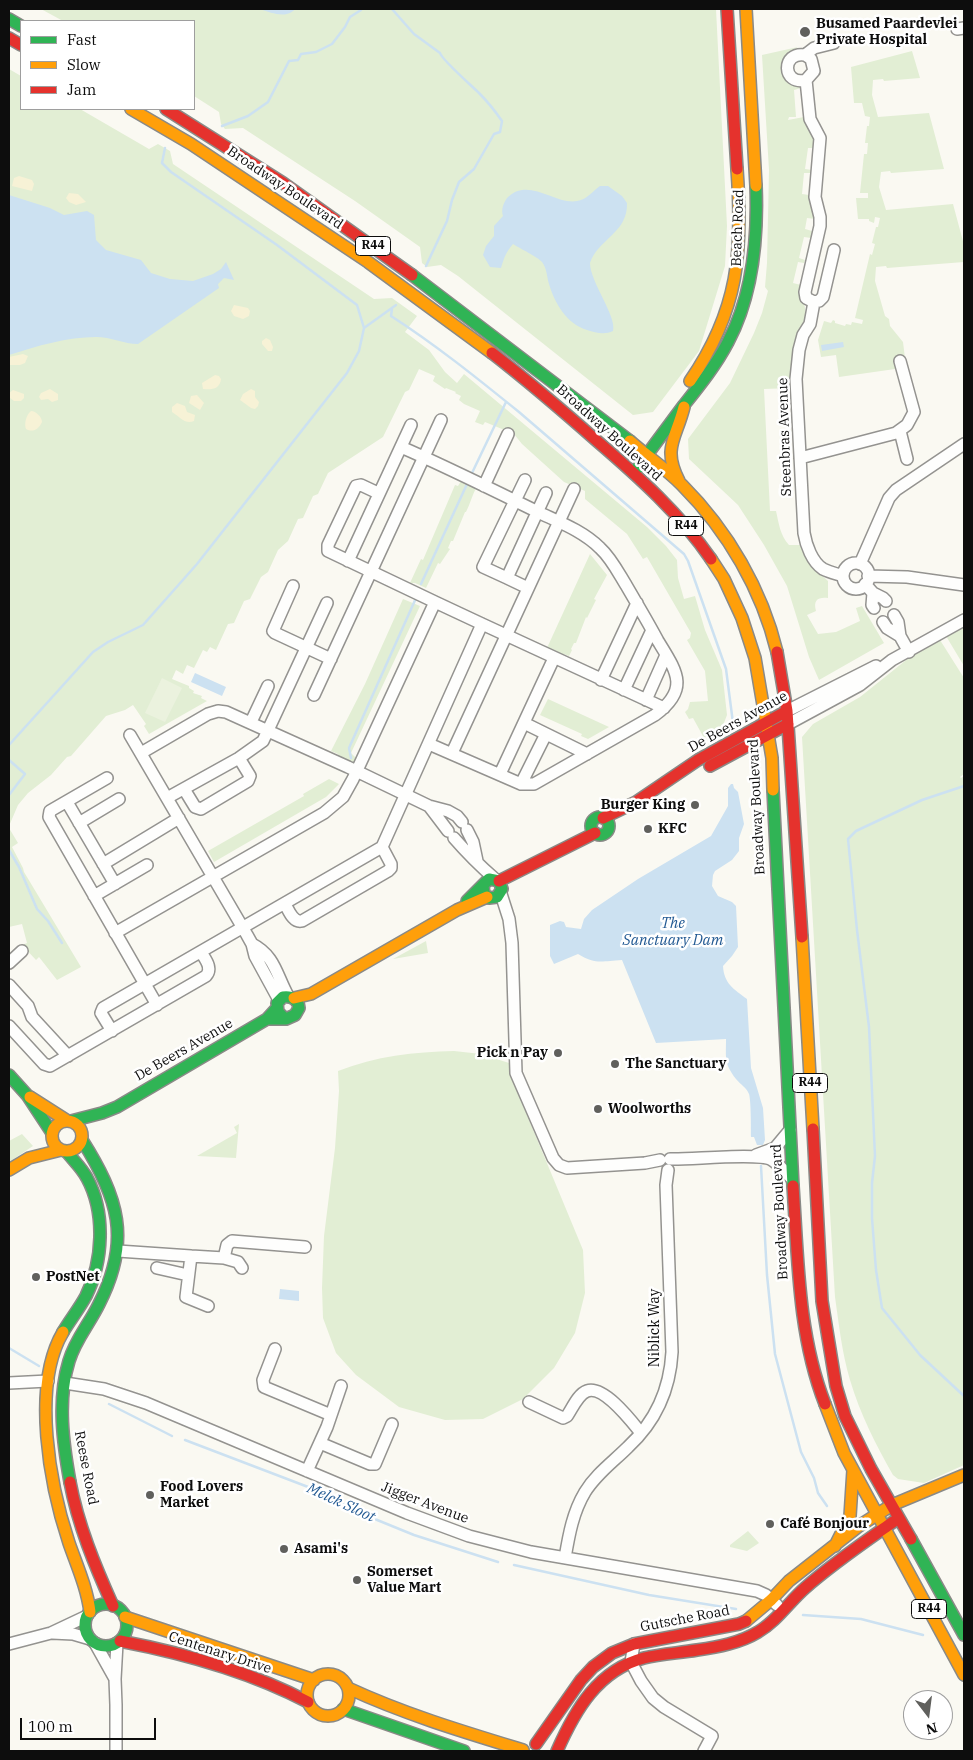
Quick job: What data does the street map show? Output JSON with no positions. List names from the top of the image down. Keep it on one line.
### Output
{"streets":{"main road":["Broadway Boulevard","Beach Road","R44","De Beers Avenue","Reese Road","Gutsche Road","Centenary Drive"],"street":["Steenbras Avenue","Niblick Way","Jigger Avenue"]},"crossings":[["Broadway Boulevard","Beach Road"],["Broadway Boulevard","De Beers Avenue"],["Broadway Boulevard","Gutsche Road"],["De Beers Avenue","Reese Road"],["Niblick Way","Jigger Avenue"],["Reese Road","Jigger Avenue"],["Reese Road","Centenary Drive"],["Jigger Avenue","Gutsche Road"]],"water":["The Sanctuary Dam","Melck Sloot"],"places":["Busamed Paardevlei Private Hospital","Burger King","KFC","Pick n Pay","The Sanctuary","Woolworths","PostNet","Food Lovers Market","Café Bonjour","Asami's","Somerset Value Mart"],"legend":["Fast","Slow","Jam"],"scale_bar":"100 m","north":"bottom"}
